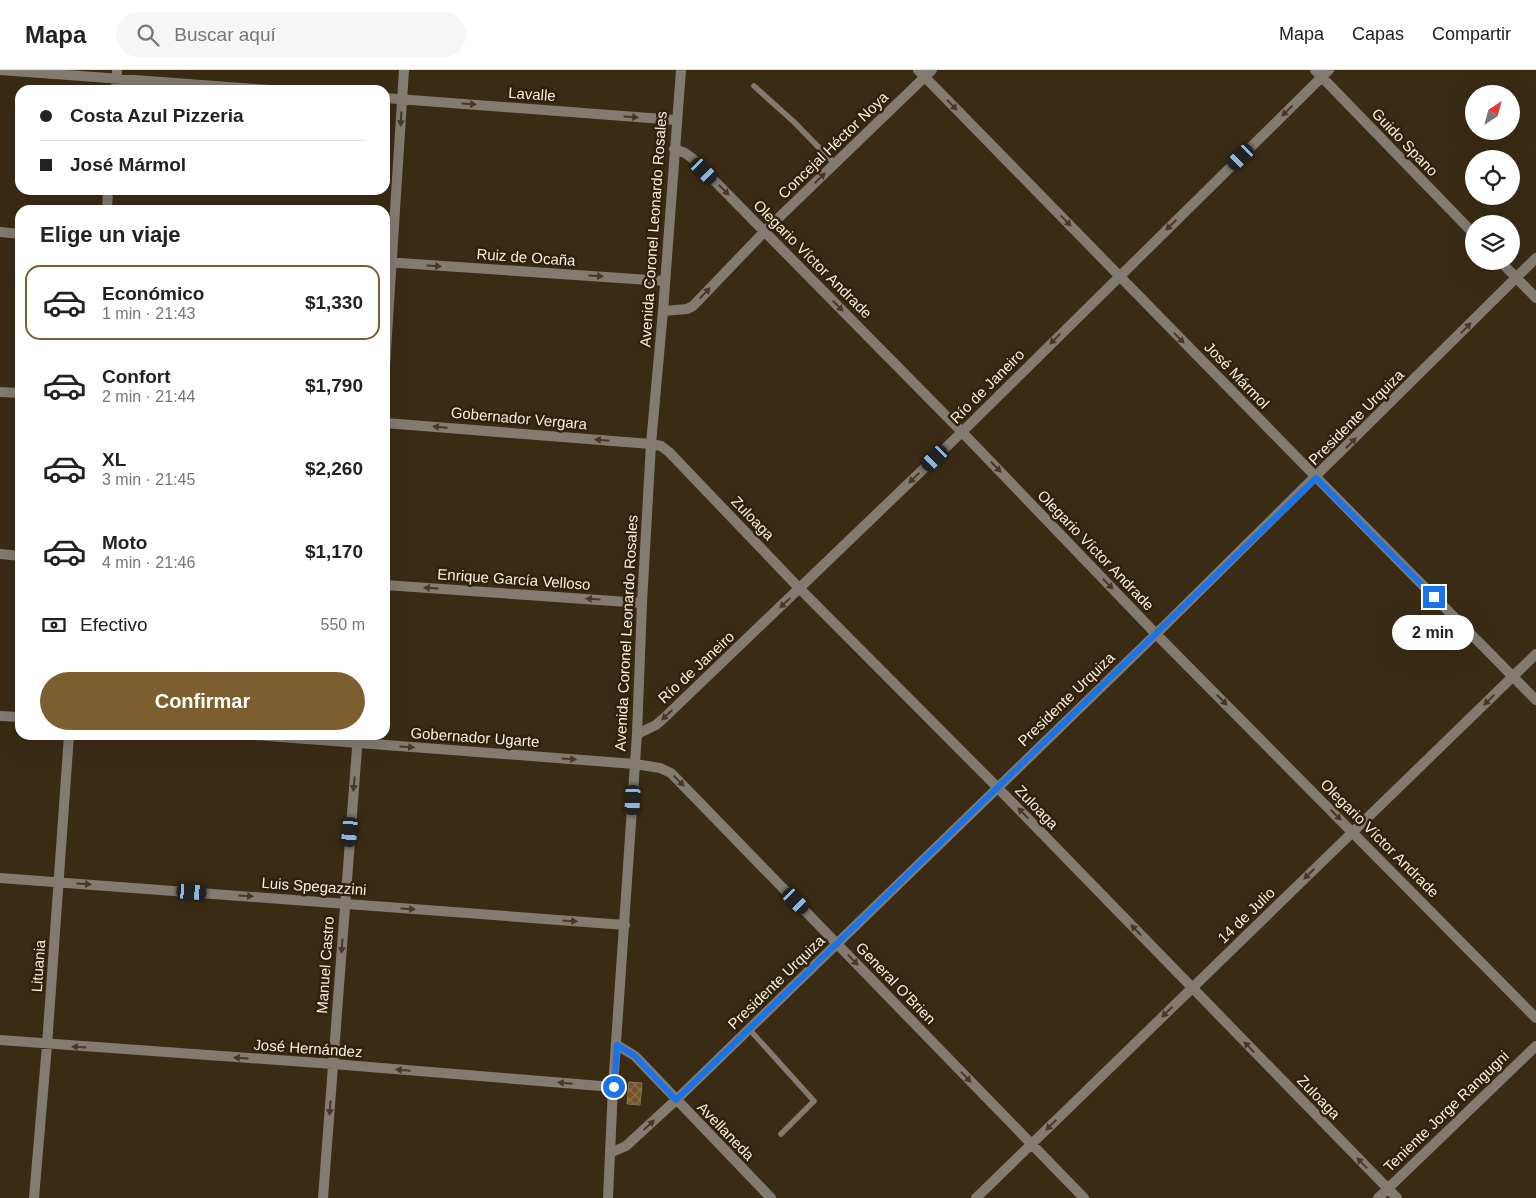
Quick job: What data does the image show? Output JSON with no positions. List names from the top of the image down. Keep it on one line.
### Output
{"streets":{"street":["Lavalle","Guido Spano","Concejal Héctor Noya","Avenida Coronel Leonardo Rosales","Ruiz de Ocaña","Olegario Víctor Andrade","José Mármol","Río de Janeiro","Presidente Urquiza","Gobernador Vergara","Zuloaga","Enrique García Velloso","Gobernador Ugarte","Luis Spegazzini","14 de Julio","Manuel Castro","Lituania","General O'Brien","José Hernández","Teniente Jorge Rangugni","Avellaneda"]},"crossings":[["Lavalle","Avenida Coronel Leonardo Rosales"],["Guido Spano","Río de Janeiro"],["Concejal Héctor Noya","Avenida Coronel Leonardo Rosales"],["Concejal Héctor Noya","Olegario Víctor Andrade"],["Concejal Héctor Noya","José Mármol"],["Avenida Coronel Leonardo Rosales","Ruiz de Ocaña"],["Avenida Coronel Leonardo Rosales","Olegario Víctor Andrade"],["Avenida Coronel Leonardo Rosales","Río de Janeiro"],["Avenida Coronel Leonardo Rosales","Presidente Urquiza"],["Avenida Coronel Leonardo Rosales","Gobernador Vergara"],["Avenida Coronel Leonardo Rosales","Zuloaga"],["Avenida Coronel Leonardo Rosales","Enrique García Velloso"],["Avenida Coronel Leonardo Rosales","Gobernador Ugarte"],["Avenida Coronel Leonardo Rosales","Luis Spegazzini"],["Avenida Coronel Leonardo Rosales","General O'Brien"],["Avenida Coronel Leonardo Rosales","José Hernández"],["Avenida Coronel Leonardo Rosales","Avellaneda"],["Olegario Víctor Andrade","Río de Janeiro"],["Olegario Víctor Andrade","Presidente Urquiza"],["Olegario Víctor Andrade","14 de Julio"],["José Mármol","Río de Janeiro"],["José Mármol","Presidente Urquiza"],["José Mármol","14 de Julio"],["Río de Janeiro","Zuloaga"],["Presidente Urquiza","Zuloaga"],["Presidente Urquiza","General O'Brien"],["Presidente Urquiza","Avellaneda"],["Gobernador Vergara","Zuloaga"],["Zuloaga","14 de Julio"],["Zuloaga","Teniente Jorge Rangugni"],["Gobernador Ugarte","General O'Brien"],["Luis Spegazzini","Manuel Castro"],["Luis Spegazzini","Lituania"],["14 de Julio","General O'Brien"],["Manuel Castro","José Hernández"],["Lituania","José Hernández"]],"one_way":["Lavalle","Concejal Héctor Noya","Ruiz de Ocaña","Olegario Víctor Andrade","José Mármol","Río de Janeiro","Gobernador Vergara","Zuloaga","Enrique García Velloso","Gobernador Ugarte","Luis Spegazzini","14 de Julio","Manuel Castro","General O'Brien","José Hernández"],"north":"top right","page":{"header":"Mapa","search":"Buscar aquí","nav":["Mapa","Capas","Compartir"],"banner":["Costa Azul Pizzeria","José Mármol"],"heading":"Elige un viaje","list":[{"name":"Económico","note":"1 min · 21:43","value":"$1,330"},{"name":"Confort","note":"2 min · 21:44","value":"$1,790"},{"name":"XL","note":"3 min · 21:45","value":"$2,260"},{"name":"Moto","note":"4 min · 21:46","value":"$1,170"}],"pay":["Efectivo","550 m"],"bubble":"2 min","buttons":"Confirmar"}}
